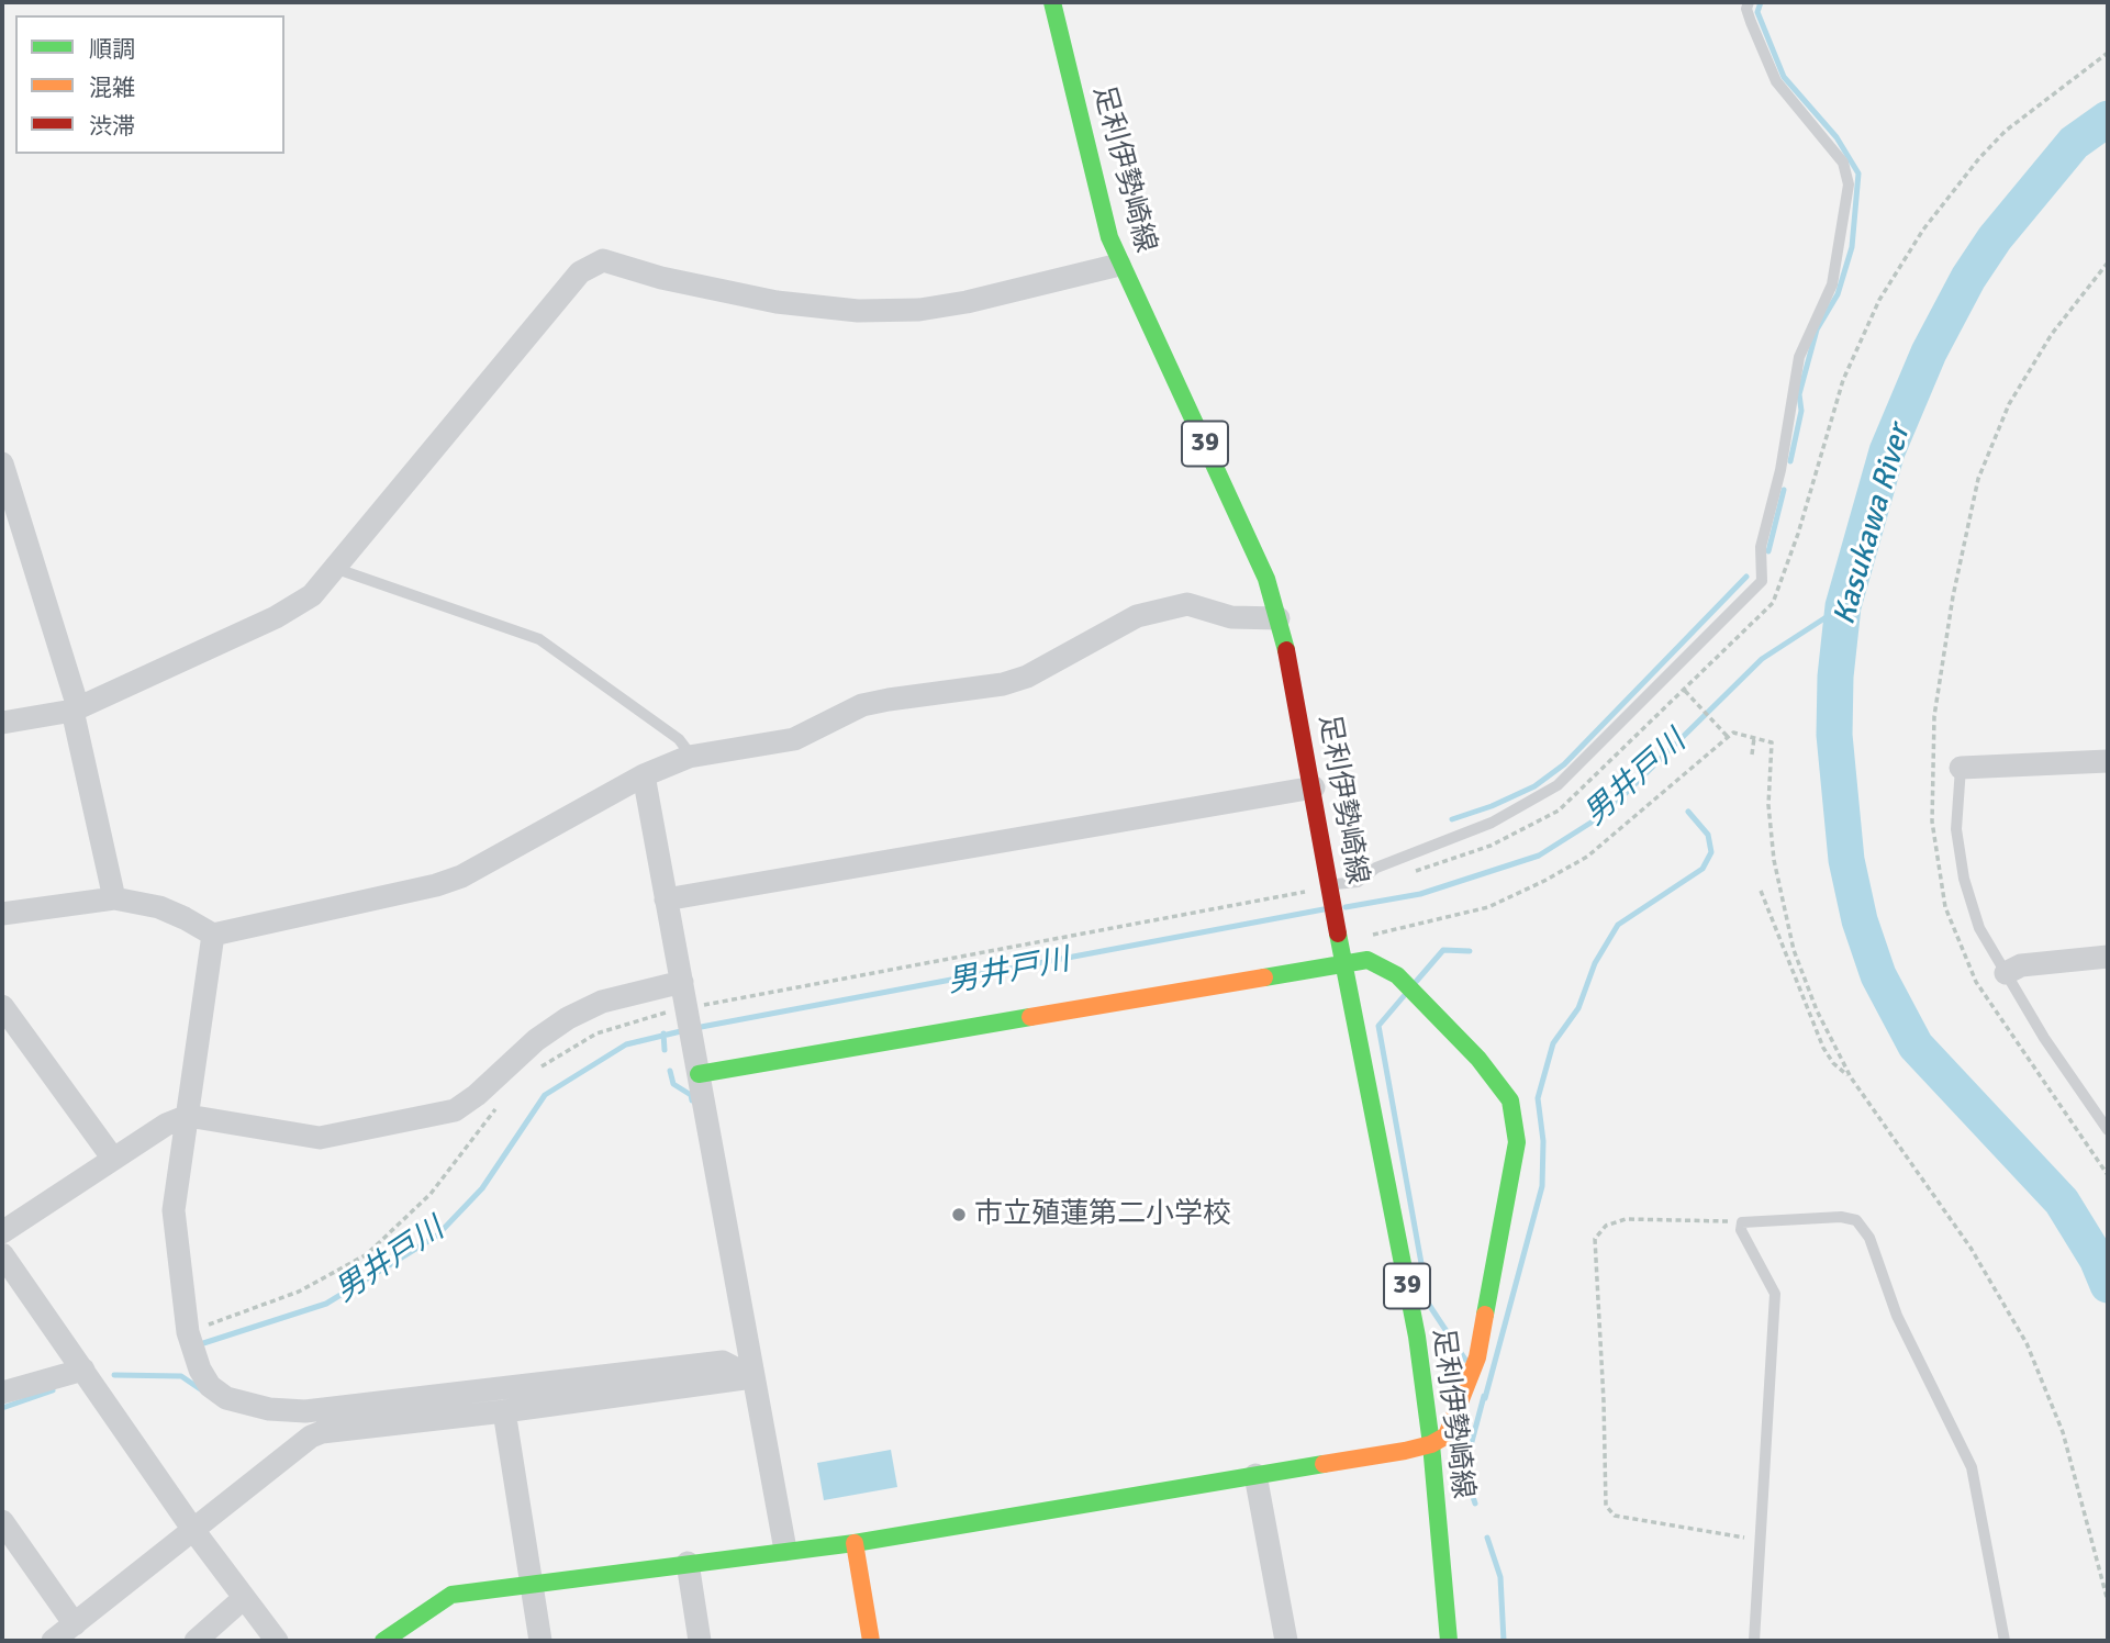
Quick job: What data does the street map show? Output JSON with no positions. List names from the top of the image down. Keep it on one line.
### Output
{"streets":{"street":["足利伊勢崎線","39"]},"water":["Kasukawa River","男井戸川"],"places":["市立殖蓮第二小学校"],"legend":["順調","混雑","渋滞"]}
